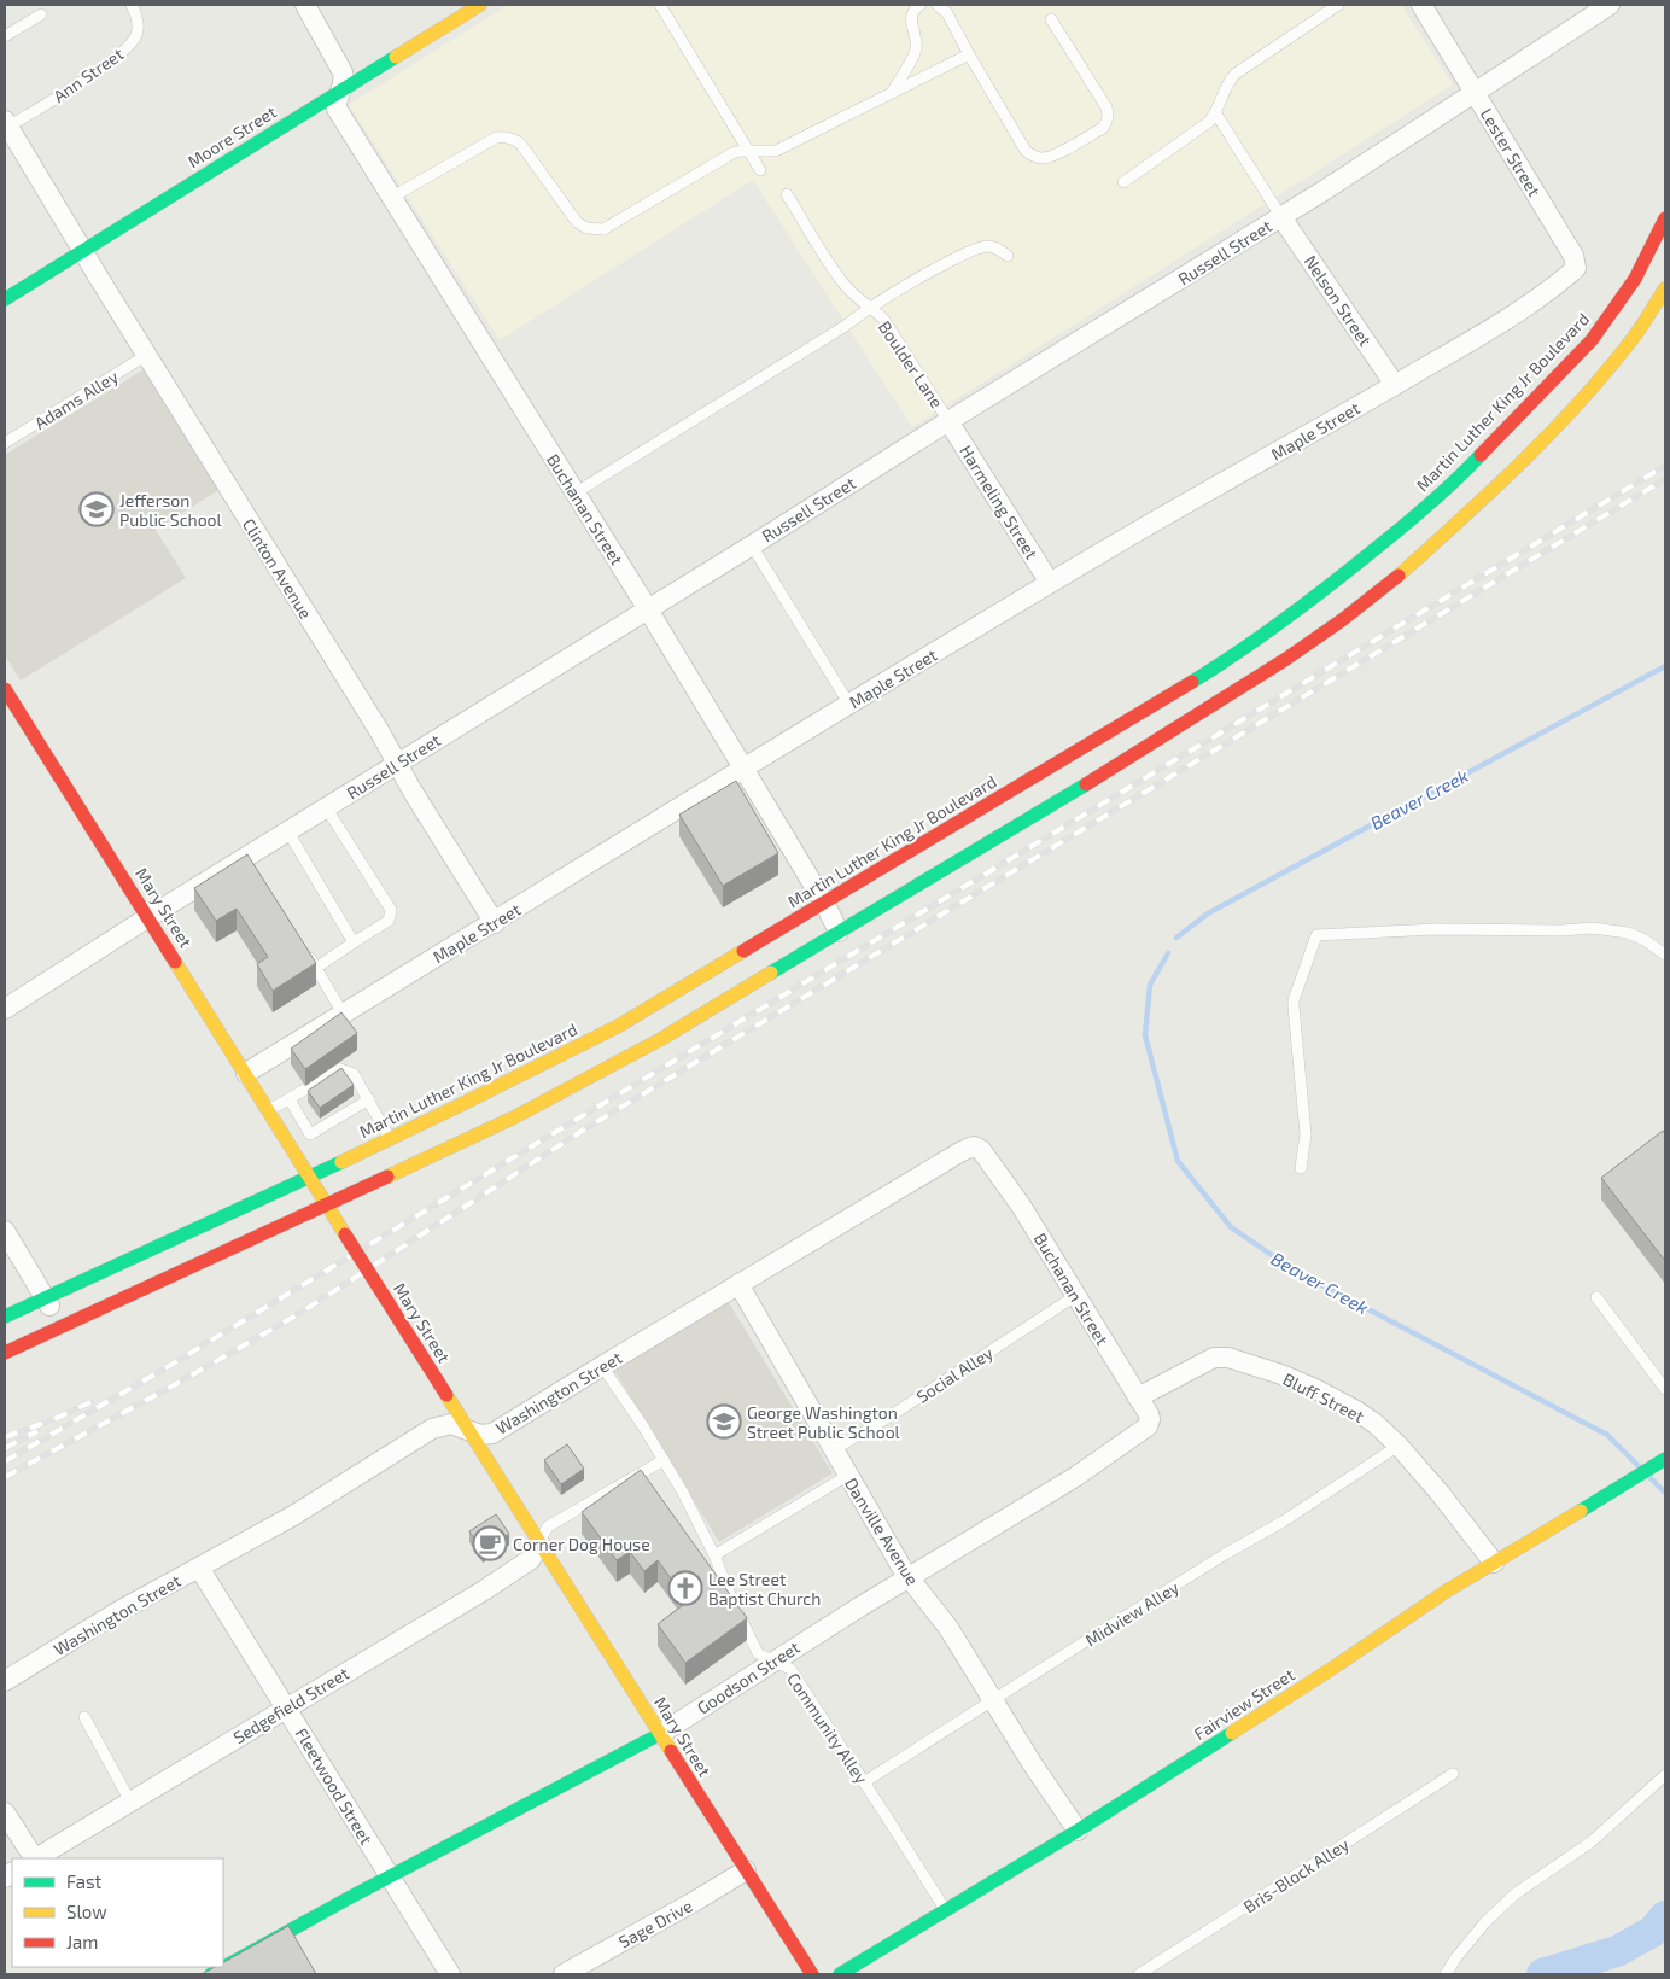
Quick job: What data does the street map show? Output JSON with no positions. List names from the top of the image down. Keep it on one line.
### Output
{"streets":{"main road":["Moore Street","Martin Luther King Jr Boulevard","Mary Street","Goodson Street","Fairview Street"],"street":["Lester Street","Russell Street","Nelson Street","Maple Street","Harmeling Street","Buchanan Street","Clinton Avenue","Washington Street","Bluff Street","Danville Avenue","Sedgefield Street","Fleetwood Street","Sage Drive"],"lane":["Ann Street","Boulder Lane","Adams Alley","Social Alley","Midview Alley","Community Alley","Bris-Block Alley"]},"crossings":[["Ann Street","Clinton Avenue"],["Moore Street","Buchanan Street"],["Moore Street","Clinton Avenue"],["Lester Street","Russell Street"],["Lester Street","Maple Street"],["Russell Street","Nelson Street"],["Russell Street","Boulder Lane"],["Russell Street","Harmeling Street"],["Russell Street","Buchanan Street"],["Russell Street","Clinton Avenue"],["Russell Street","Mary Street"],["Nelson Street","Maple Street"],["Boulder Lane","Harmeling Street"],["Adams Alley","Clinton Avenue"],["Martin Luther King Jr Boulevard","Buchanan Street"],["Martin Luther King Jr Boulevard","Mary Street"],["Maple Street","Harmeling Street"],["Maple Street","Buchanan Street"],["Maple Street","Clinton Avenue"],["Maple Street","Mary Street"],["Buchanan Street","Social Alley"],["Buchanan Street","Washington Street"],["Buchanan Street","Bluff Street"],["Buchanan Street","Goodson Street"],["Mary Street","Washington Street"],["Mary Street","Goodson Street"],["Mary Street","Sedgefield Street"],["Mary Street","Sage Drive"],["Social Alley","Danville Avenue"],["Washington Street","Danville Avenue"],["Washington Street","Community Alley"],["Washington Street","Fleetwood Street"],["Bluff Street","Midview Alley"],["Bluff Street","Goodson Street"],["Bluff Street","Fairview Street"],["Danville Avenue","Midview Alley"],["Danville Avenue","Goodson Street"],["Danville Avenue","Fairview Street"],["Midview Alley","Community Alley"],["Goodson Street","Community Alley"],["Goodson Street","Fleetwood Street"],["Fairview Street","Community Alley"],["Sedgefield Street","Fleetwood Street"]],"water":["Beaver Creek"],"places":{"school or university":["Jefferson Public School","George Washington Street Public School"],"cafe":["Corner Dog House"],"church":["Lee Street Baptist Church"]},"legend":["Fast","Slow","Jam"]}
